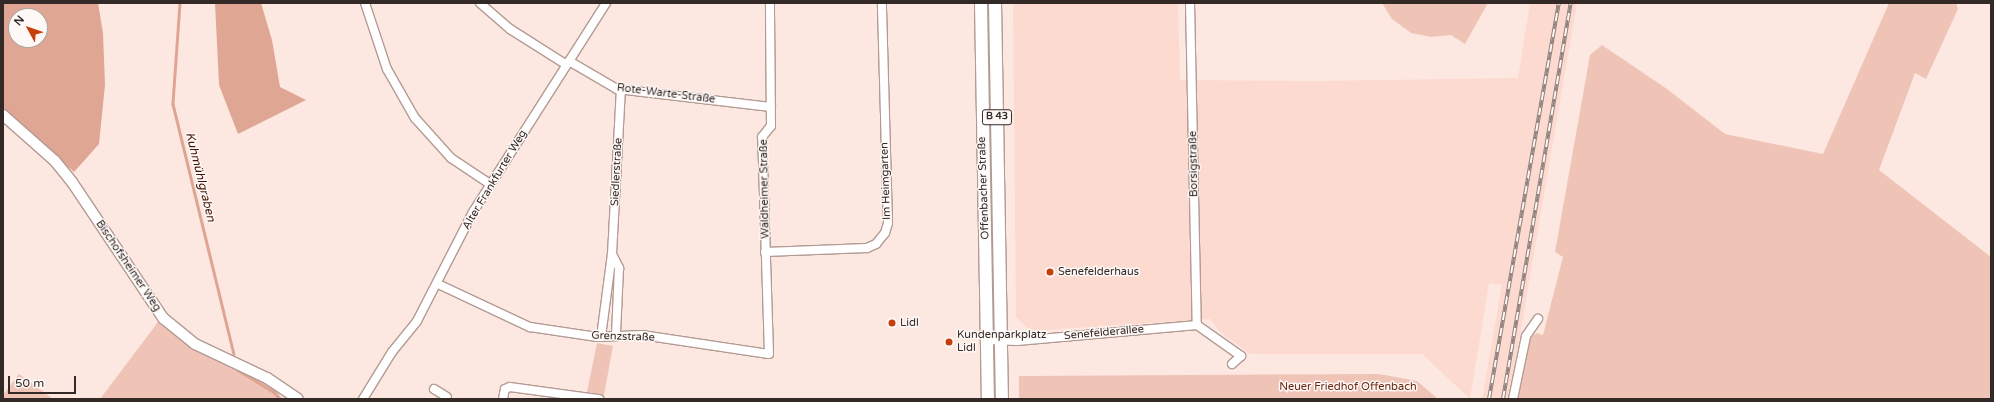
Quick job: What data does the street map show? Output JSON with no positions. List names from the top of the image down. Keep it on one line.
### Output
{"streets":{"main road":["B 43","Offenbacher Straße"],"street":["Rote-Warte-Straße","Borsigstraße","Siedlerstraße","Alter Frankfurter Weg","Im Heimgarten","Waldheimer Straße","Bischofsheimer Weg","Senefelderallee","Grenzstraße"]},"crossings":[["Rote-Warte-Straße","Siedlerstraße"],["Rote-Warte-Straße","Alter Frankfurter Weg"],["Rote-Warte-Straße","Waldheimer Straße"],["Borsigstraße","Senefelderallee"],["Siedlerstraße","Grenzstraße"],["Alter Frankfurter Weg","Grenzstraße"],["Im Heimgarten","Waldheimer Straße"],["Offenbacher Straße","Senefelderallee"],["Waldheimer Straße","Grenzstraße"]],"water":["Kuhmühlgraben"],"parks":["Neuer Friedhof Offenbach"],"places":["Senefelderhaus","Lidl","Kundenparkplatz Lidl"],"scale_bar":"50 m","north":"top left"}
